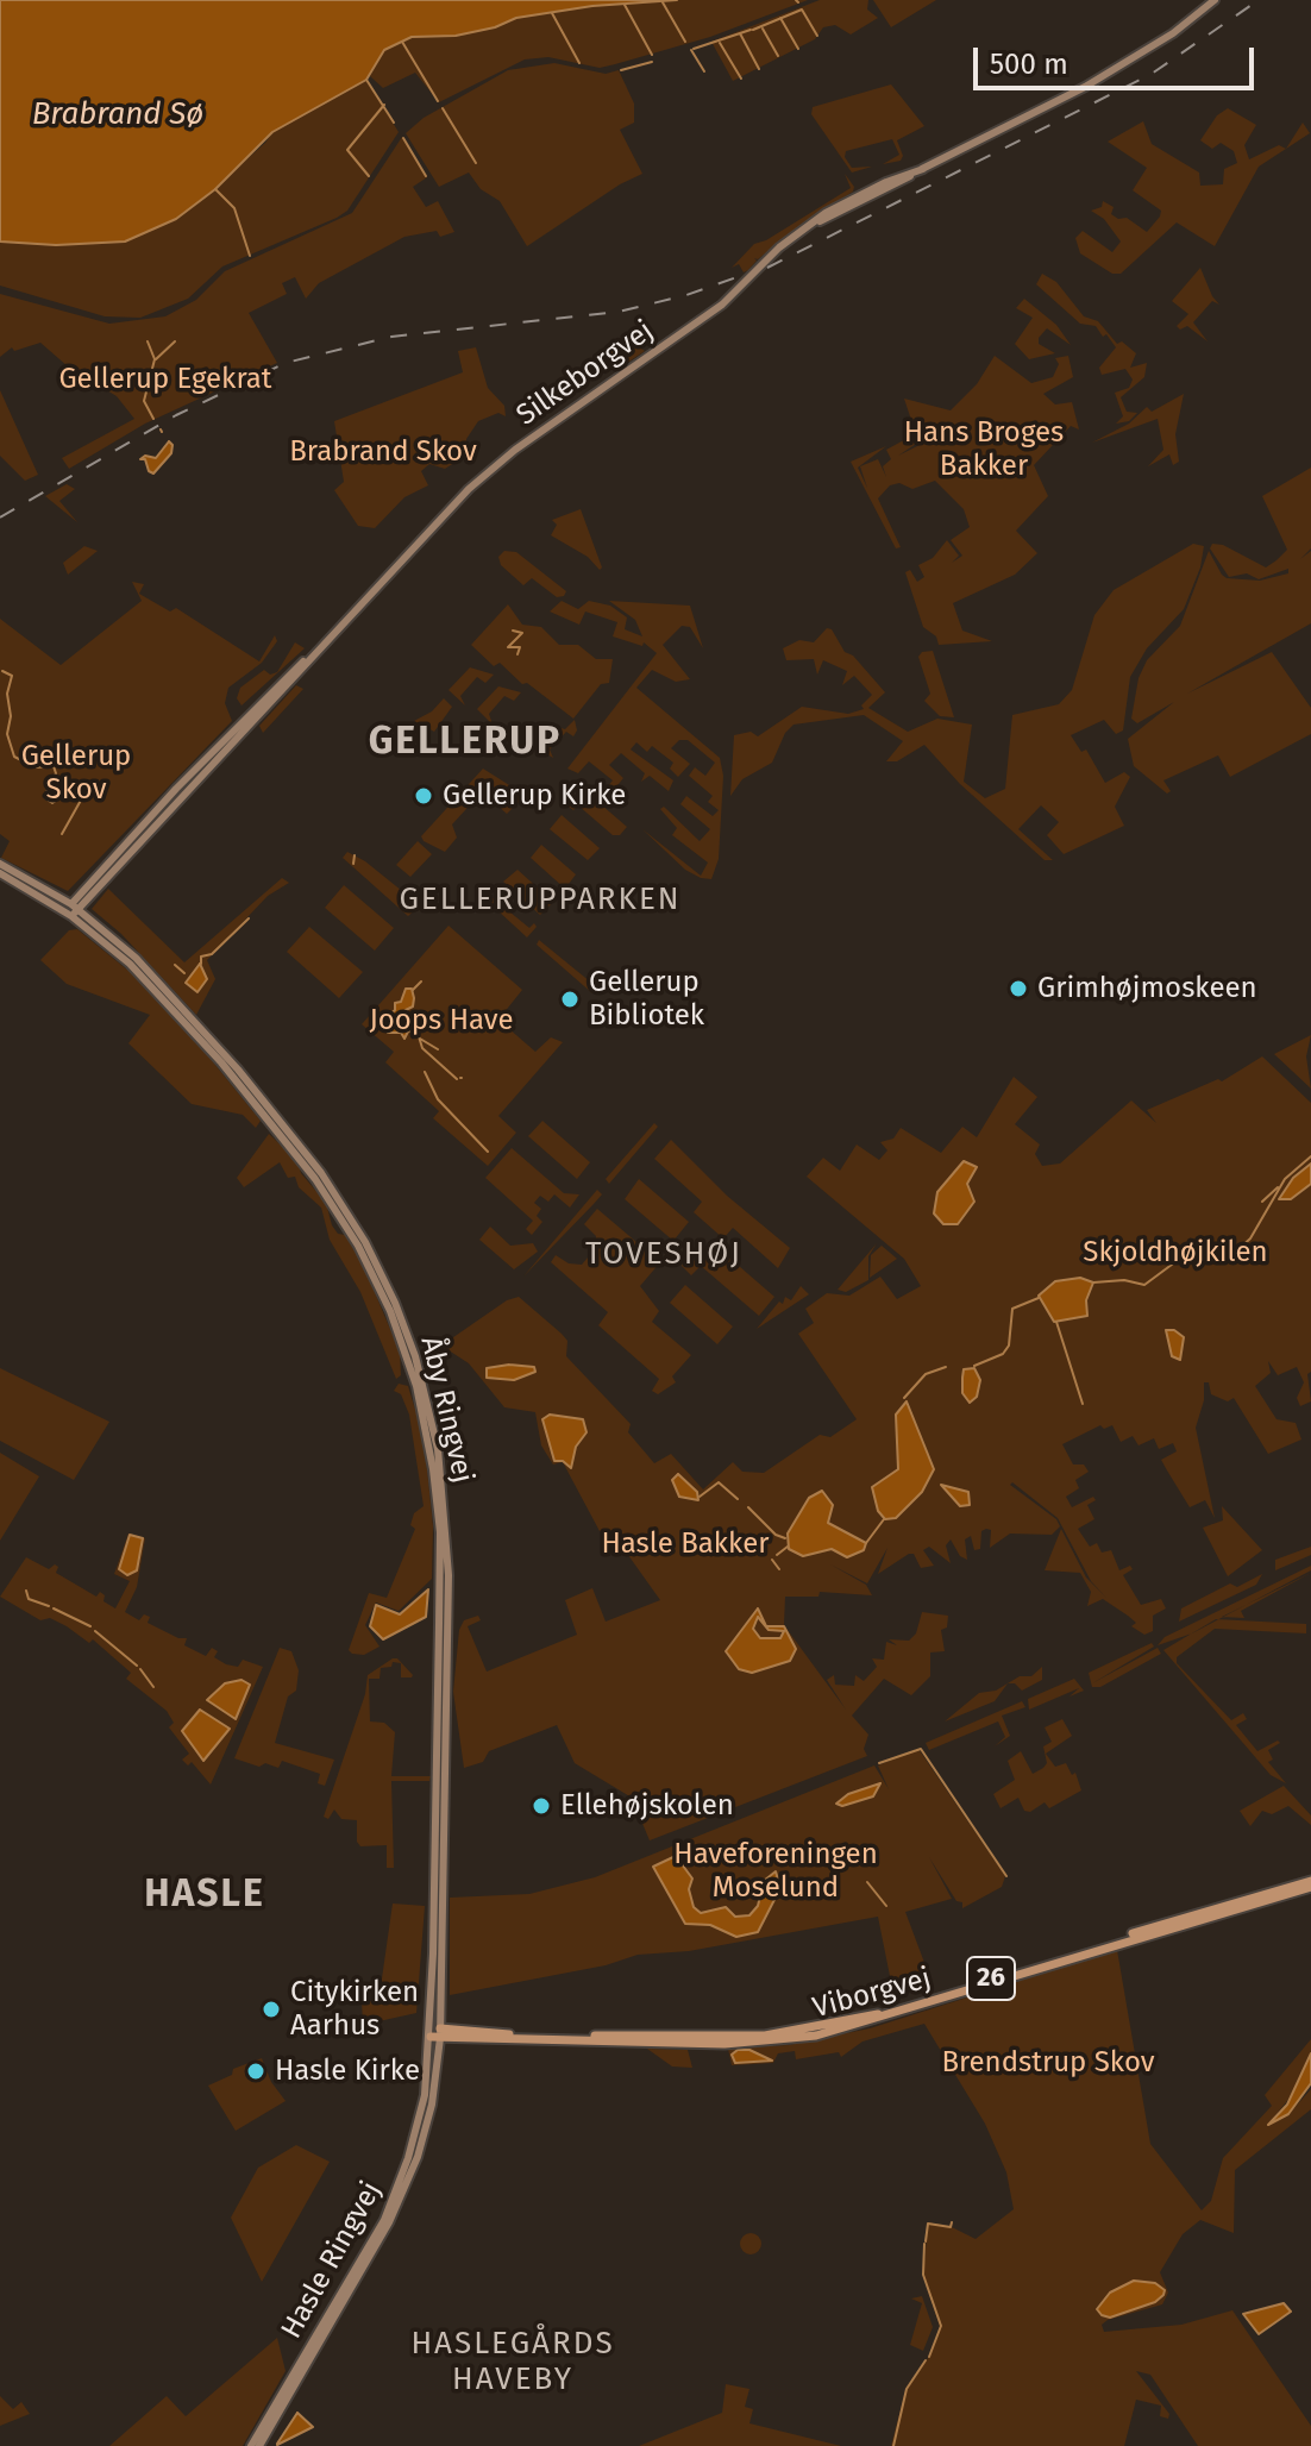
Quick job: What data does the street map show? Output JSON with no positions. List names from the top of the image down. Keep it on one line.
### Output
{"streets":{"main road":["Silkeborgvej","Åby Ringvej","26","Viborgvej","Hasle Ringvej"]},"crossings":[["Silkeborgvej","Åby Ringvej"],["Åby Ringvej","Viborgvej"],["Åby Ringvej","Hasle Ringvej"],["Viborgvej","Hasle Ringvej"]],"districts":["GELLERUP","GELLERUPPARKEN","TOVESHØJ","HASLE","HASLEGÅRDS HAVEBY"],"water":["Brabrand Sø"],"parks":["Gellerup Egekrat","Hans Broges Bakker","Brabrand Skov","Gellerup Skov","Joops Have","Skjoldhøjkilen","Hasle Bakker","Haveforeningen Moselund","Brendstrup Skov"],"places":["Gellerup Kirke","Grimhøjmoskeen","Gellerup Bibliotek","Ellehøjskolen","Citykirken Aarhus","Hasle Kirke"],"scale_bar":"500 m"}
